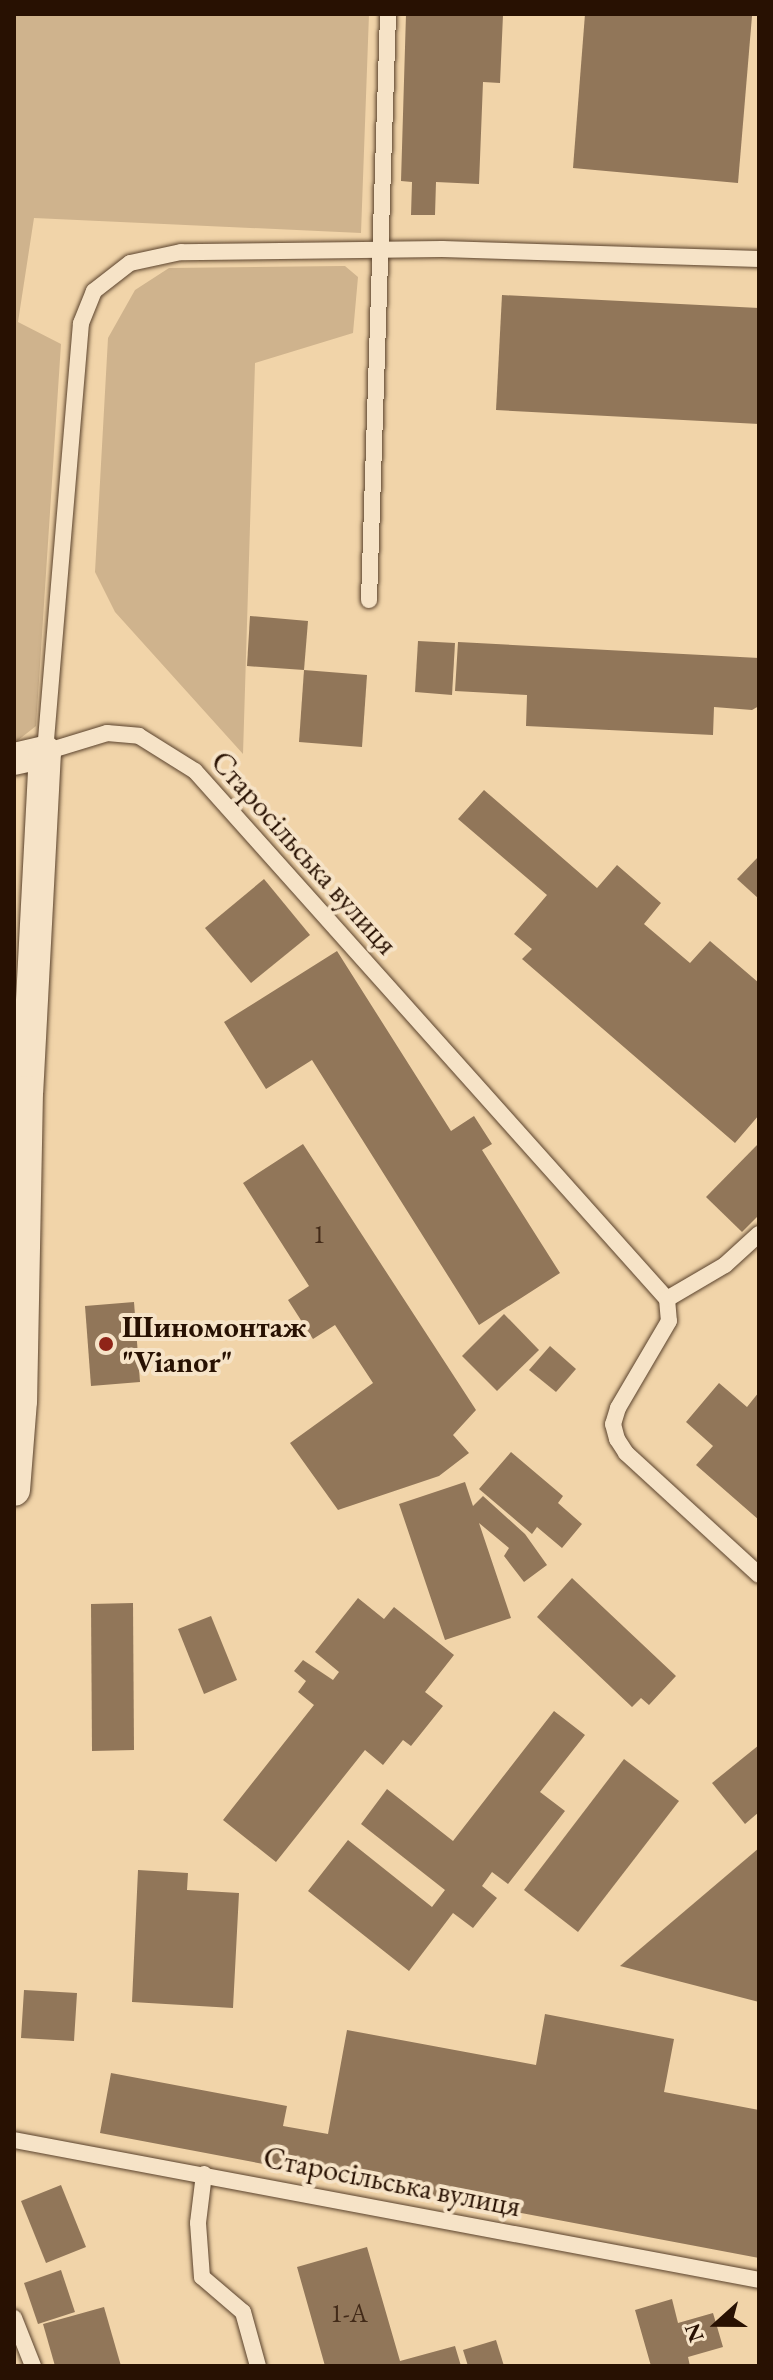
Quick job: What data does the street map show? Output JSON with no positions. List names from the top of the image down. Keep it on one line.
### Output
{"streets":{"lane":["Старосільська вулиця"]},"places":["Шиномонтаж \"Vianor\""],"house_numbers":["1","1-А"],"north":"left"}
